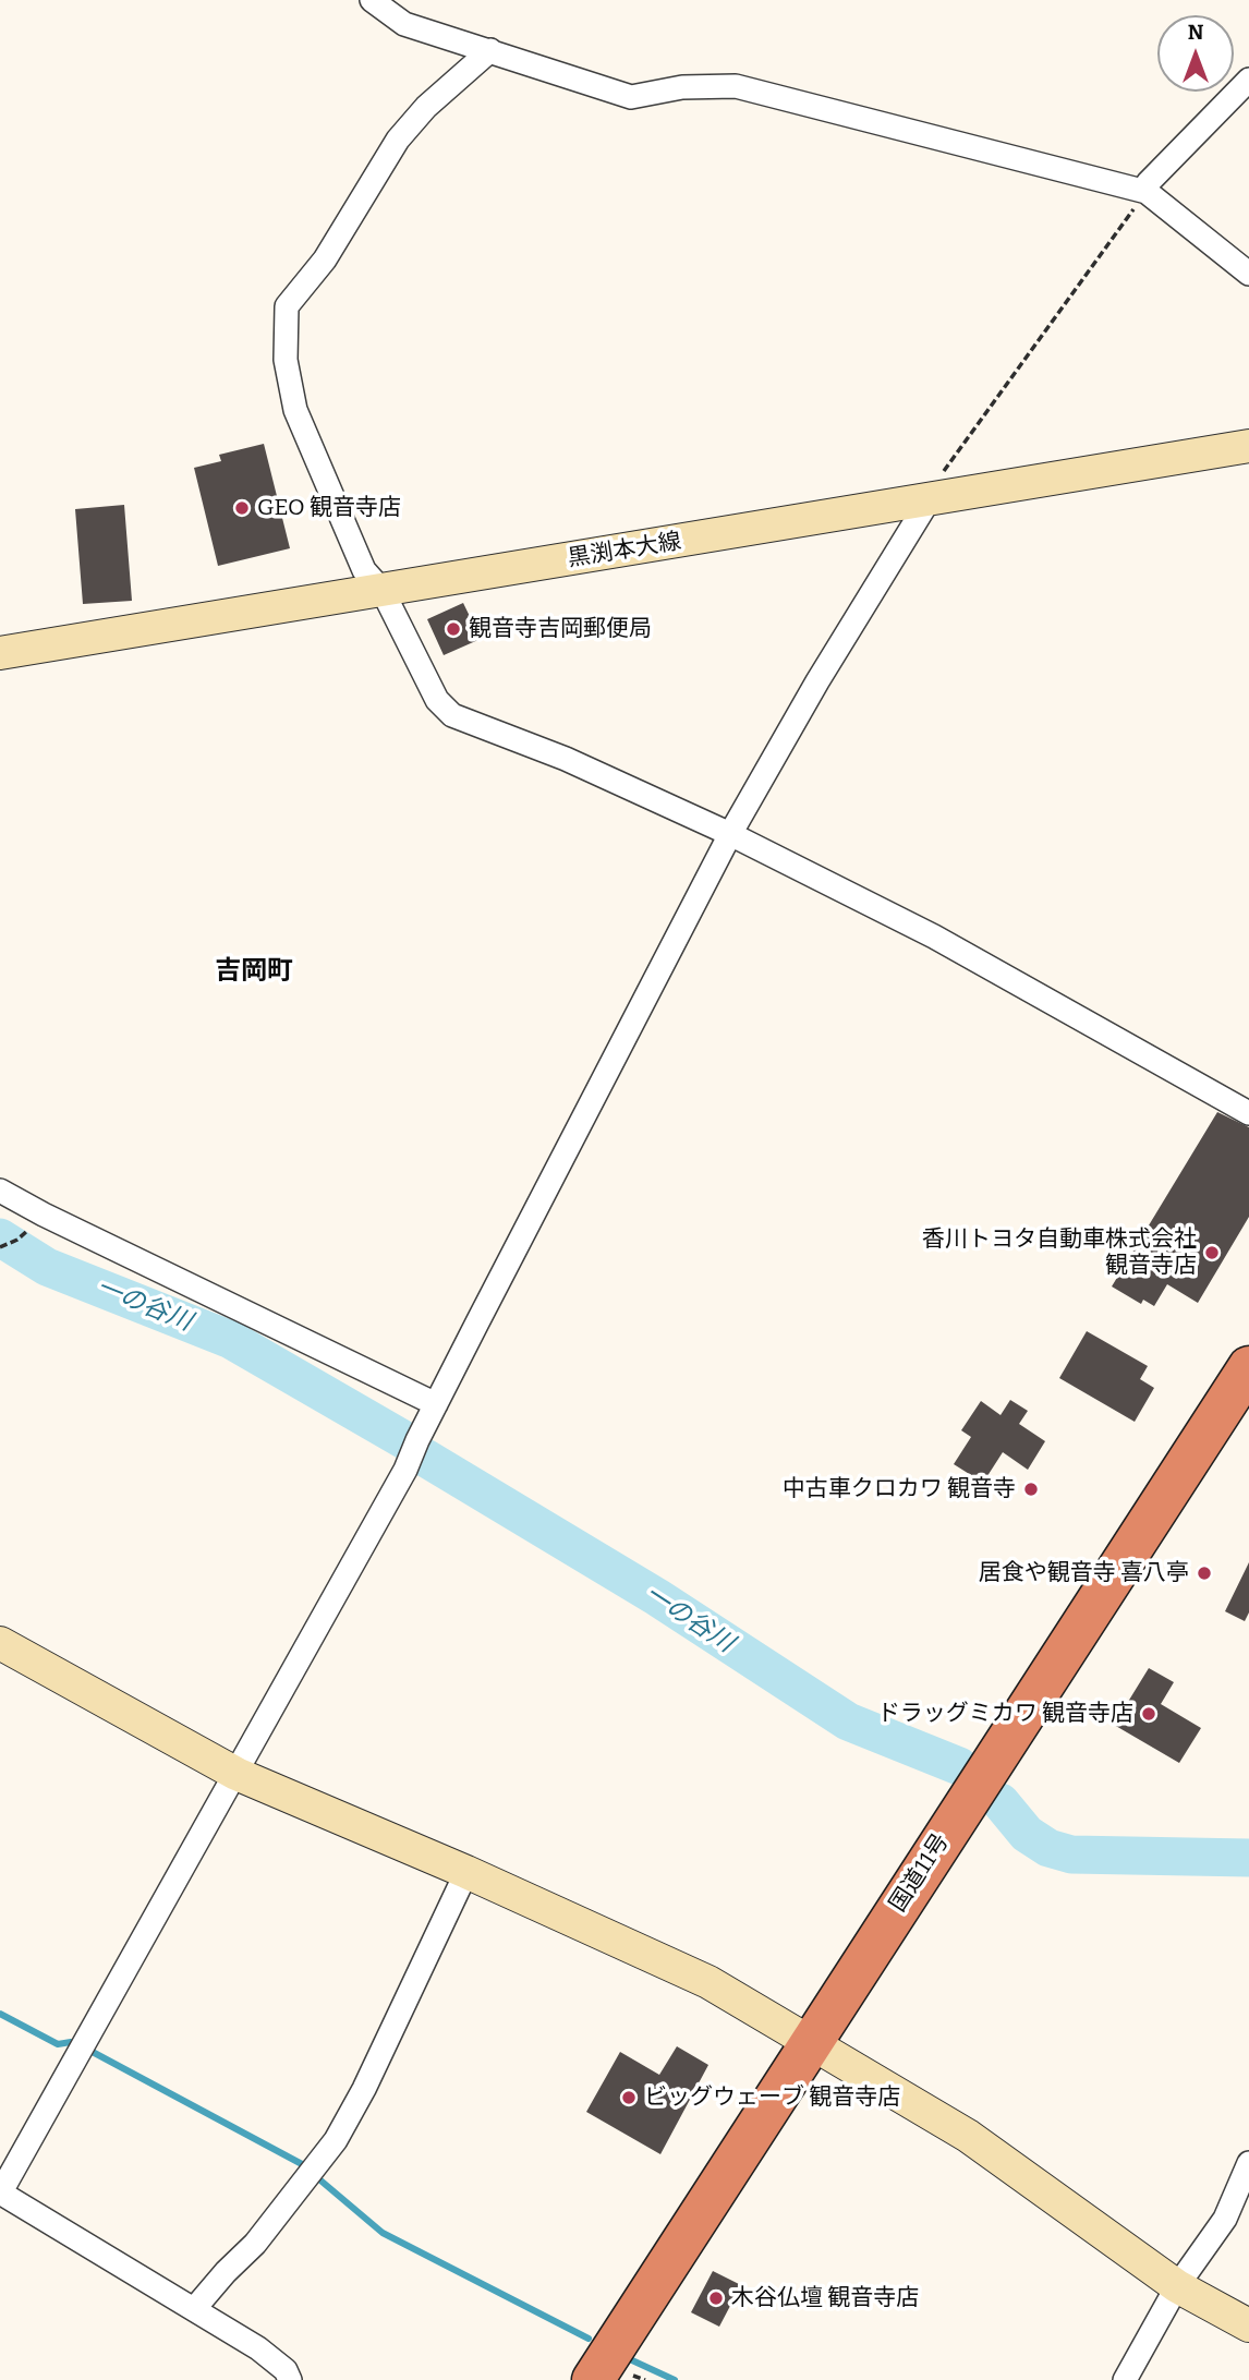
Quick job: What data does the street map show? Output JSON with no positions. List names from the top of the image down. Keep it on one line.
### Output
{"streets":{"highway":["国道11号"],"street":["黒渕本大線"]},"districts":["吉岡町"],"water":["一の谷川"],"places":["GEO 観音寺店","観音寺吉岡郵便局","香川トヨタ自動車株式会社 観音寺店","中古車クロカワ 観音寺","居食や観音寺 喜八亭","ドラッグミカワ 観音寺店","ビッグウェーブ 観音寺店","木谷仏壇 観音寺店"],"north":"top"}
